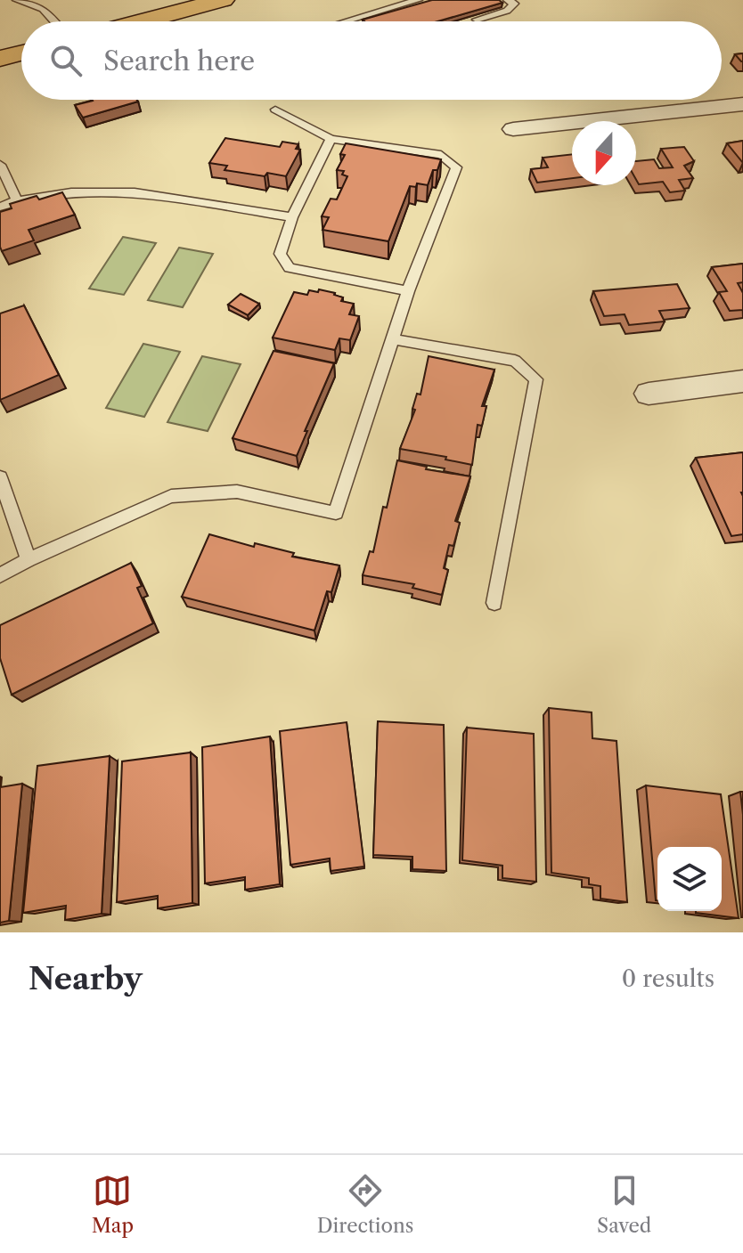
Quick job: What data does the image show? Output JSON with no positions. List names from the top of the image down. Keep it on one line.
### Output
{"north":"bottom","page":{"search":"Search here","heading":["Nearby","0 results"],"nav":["Map","Directions","Saved"]}}
